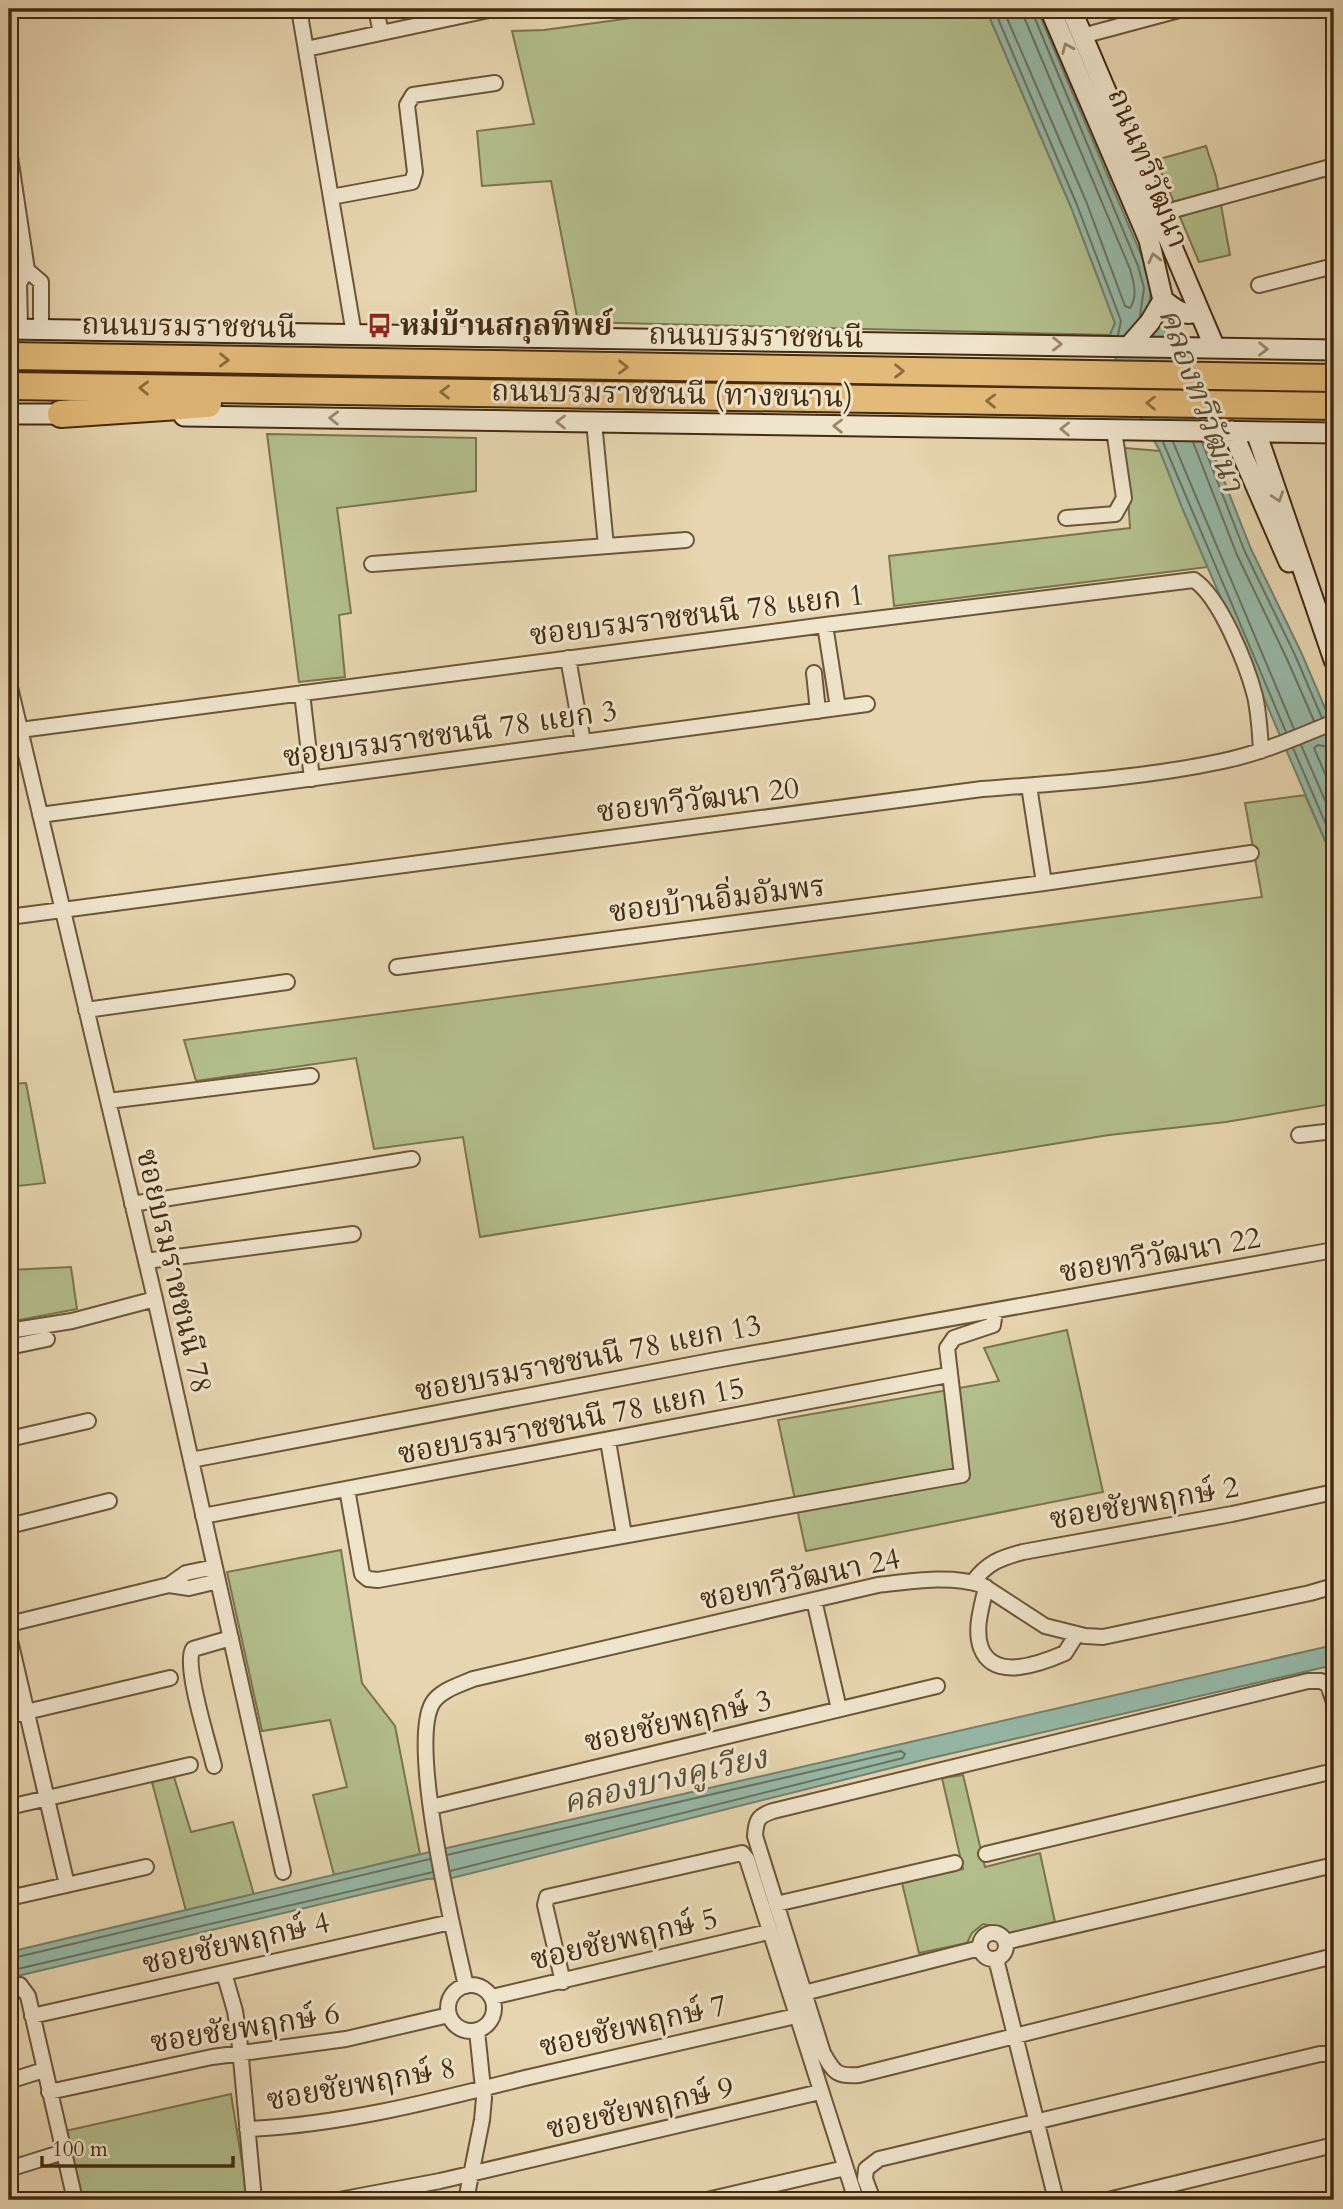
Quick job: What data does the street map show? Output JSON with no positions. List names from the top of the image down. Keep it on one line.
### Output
{"streets":{"highway":["ถนนบรมราชชนนี"],"main road":["ถนนทวีวัฒนา","ถนนบรมราชชนนี (ทางขนาน)"],"street":["ซอยบรมราชชนนี 78 แยก 1","ซอยบรมราชชนนี 78 แยก 3","ซอยทวีวัฒนา 20","ซอยบ้านอิ่มอัมพร","ซอยทวีวัฒนา 22","ซอยบรมราชชนนี 78","ซอยบรมราชชนนี 78 แยก 13","ซอยบรมราชชนนี 78 แยก 15","ซอยชัยพฤกษ์ 2","ซอยทวีวัฒนา 24","ซอยชัยพฤกษ์ 3","ซอยชัยพฤกษ์ 5","ซอยชัยพฤกษ์ 4","ซอยชัยพฤกษ์ 7","ซอยชัยพฤกษ์ 6","ซอยชัยพฤกษ์ 8","ซอยชัยพฤกษ์ 9"]},"crossings":[["ถนนทวีวัฒนา","ถนนบรมราชชนนี (ทางขนาน)"],["ซอยบรมราชชนนี 78 แยก 1","ซอยทวีวัฒนา 20"],["ซอยบรมราชชนนี 78 แยก 1","ซอยบรมราชชนนี 78"],["ซอยบรมราชชนนี 78 แยก 3","ซอยบรมราชชนนี 78"],["ซอยทวีวัฒนา 20","ซอยบรมราชชนนี 78"],["ซอยทวีวัฒนา 22","ซอยบรมราชชนนี 78 แยก 13"],["ซอยบรมราชชนนี 78","ซอยบรมราชชนนี 78 แยก 13"],["ซอยบรมราชชนนี 78","ซอยบรมราชชนนี 78 แยก 15"],["ซอยชัยพฤกษ์ 2","ซอยทวีวัฒนา 24"],["ซอยทวีวัฒนา 24","ซอยชัยพฤกษ์ 3"],["ซอยทวีวัฒนา 24","ซอยชัยพฤกษ์ 5"],["ซอยทวีวัฒนา 24","ซอยชัยพฤกษ์ 4"],["ซอยทวีวัฒนา 24","ซอยชัยพฤกษ์ 6"],["ซอยชัยพฤกษ์ 5","ซอยชัยพฤกษ์ 6"],["ซอยชัยพฤกษ์ 7","ซอยชัยพฤกษ์ 8"]],"water":["คลองทวีวัฒนา","คลองบางคูเวียง"],"places":{"bus stop":["หม่บ้านสกุลทิพย์"]},"scale_bar":"100 m"}
